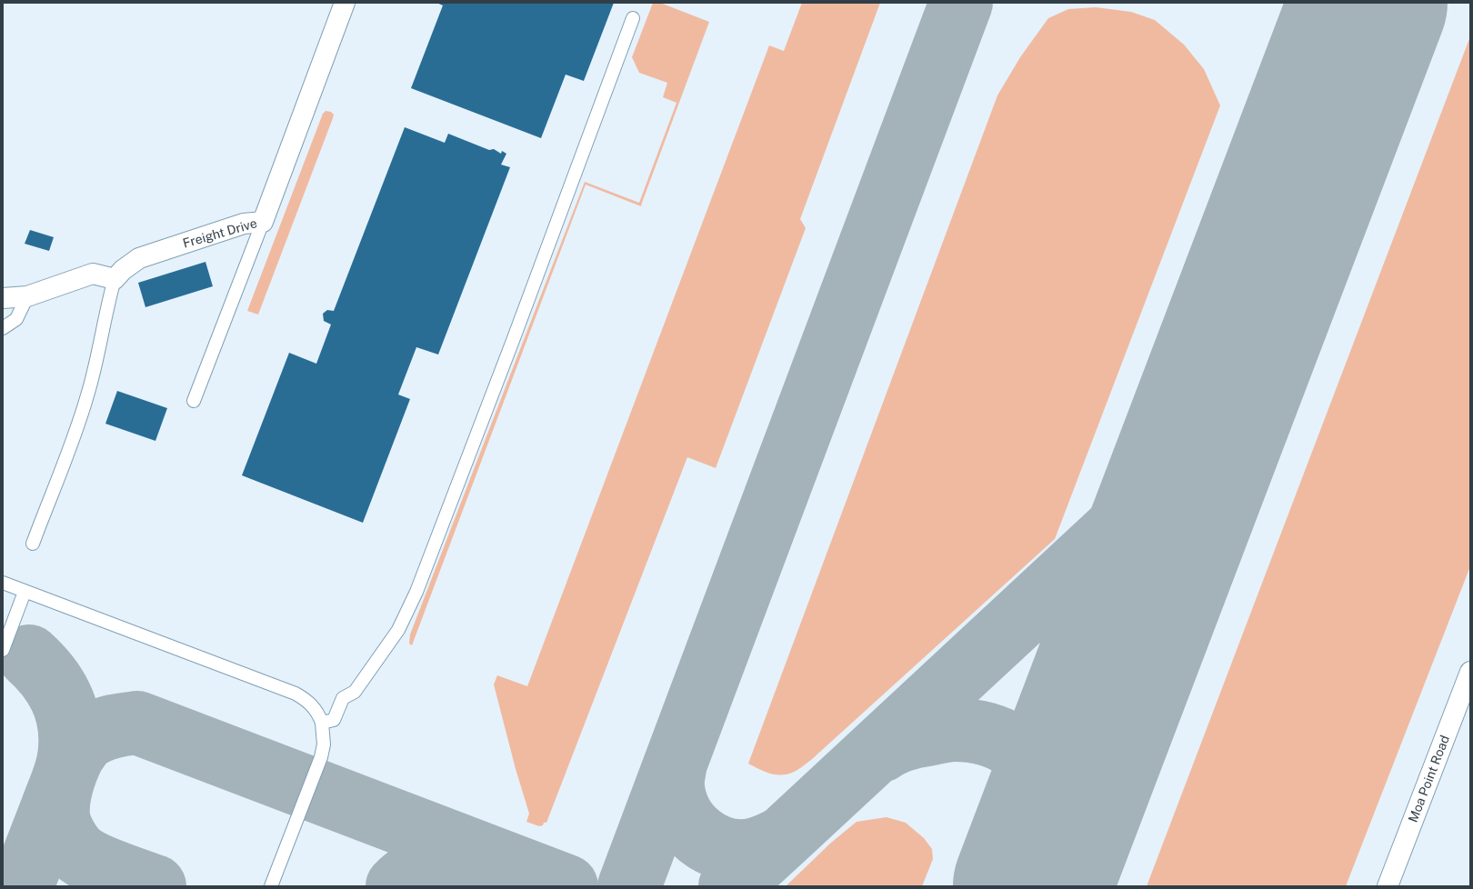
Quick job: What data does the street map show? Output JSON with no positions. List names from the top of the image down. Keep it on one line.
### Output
{"streets":{"street":["Freight Drive","Moa Point Road"]}}
